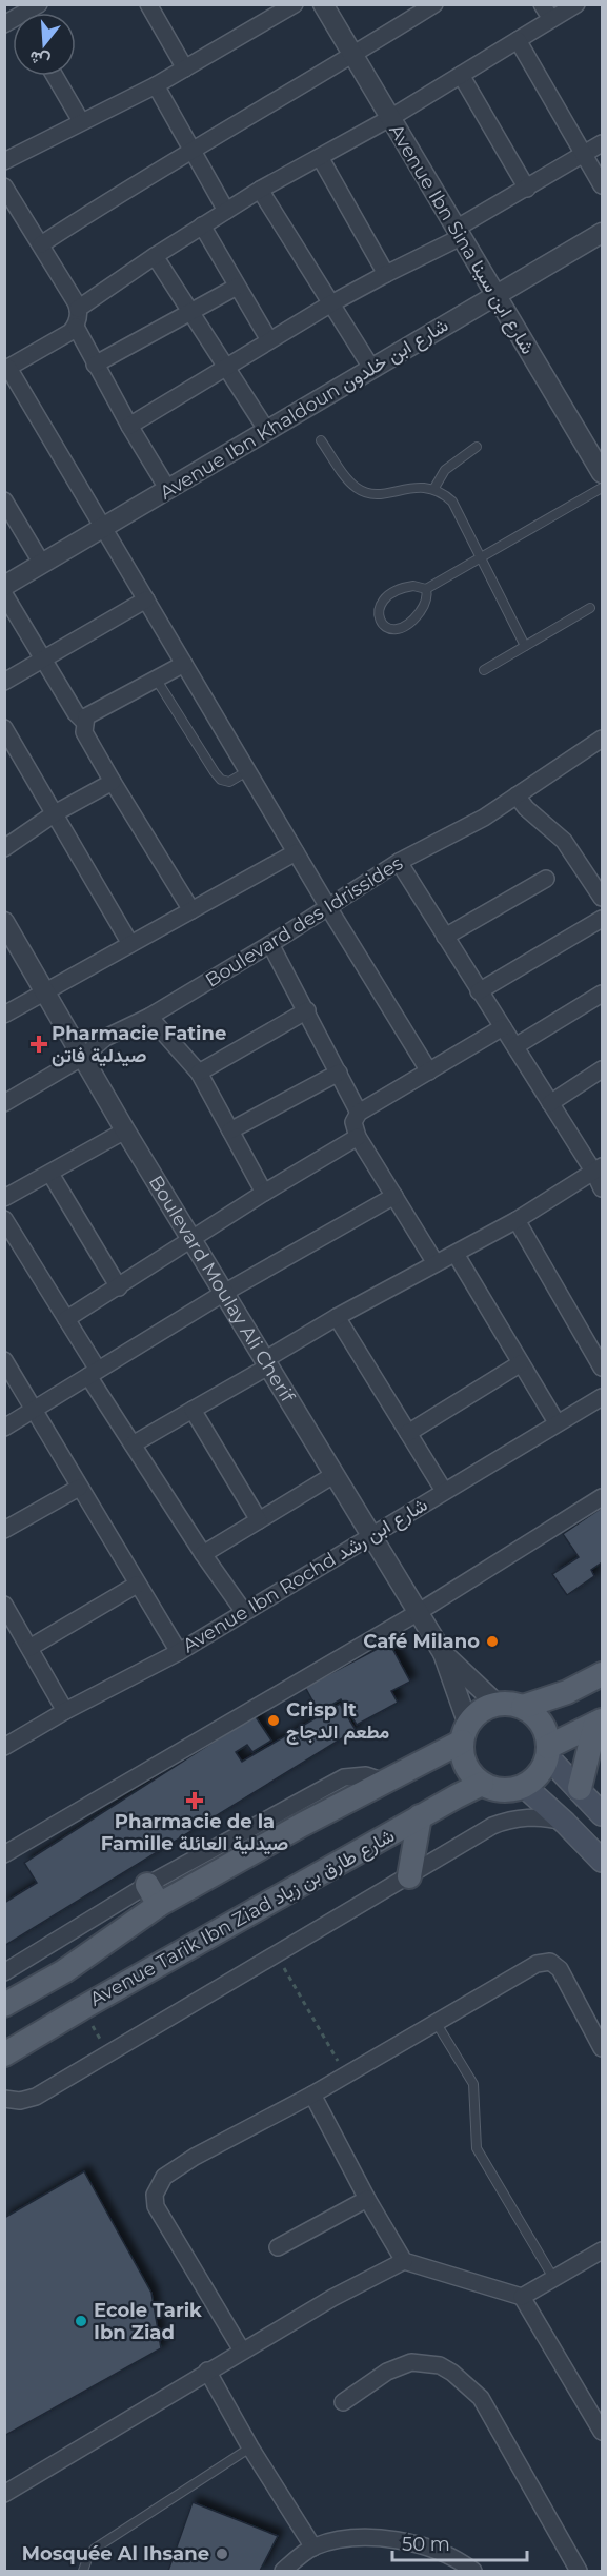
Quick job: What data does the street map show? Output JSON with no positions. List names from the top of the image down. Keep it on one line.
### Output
{"streets":{"main road":["Avenue Tarik Ibn Ziad شارع طارق بن زياد"],"street":["Avenue Ibn Sina شارع ابن سينا","Avenue Ibn Khaldoun شارع ابن خلدون","Boulevard des Idrissides","Boulevard Moulay Ali Cherif","Avenue Ibn Rochd شارع ابن رشد"]},"crossings":[["Avenue Ibn Sina شارع ابن سينا","Avenue Ibn Khaldoun شارع ابن خلدون"],["Boulevard des Idrissides","Boulevard Moulay Ali Cherif"],["Boulevard Moulay Ali Cherif","Avenue Ibn Rochd شارع ابن رشد"],["Boulevard Moulay Ali Cherif","Avenue Tarik Ibn Ziad شارع طارق بن زياد"]],"places":{"health":["Pharmacie Fatine صيدلية فاتن","Pharmacie de la Famille صيدلية العائلة"],"other":["Café Milano","Crisp It مطعم الدجاج","Ecole Tarik Ibn Ziad","Mosquée Al Ihsane"]},"scale_bar":"50 m","north":"bottom"}
